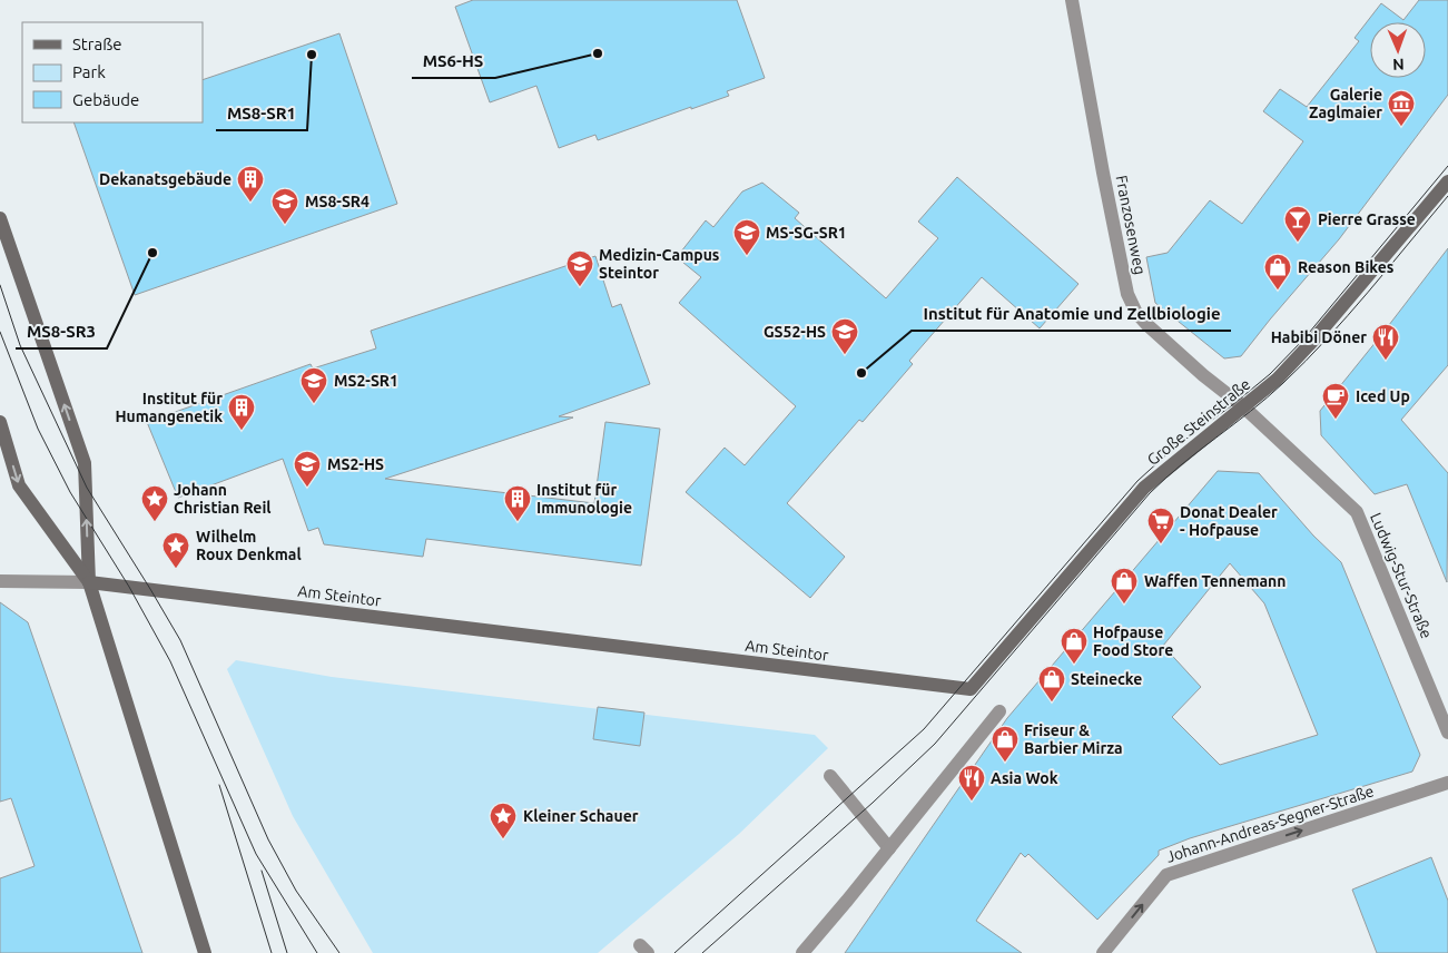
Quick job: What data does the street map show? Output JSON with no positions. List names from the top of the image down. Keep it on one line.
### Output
{"streets":{"street":["Franzosenweg","Große Steinstraße","Ludwig-Stur-Straße","Am Steintor","Johann-Andreas-Segner-Straße"]},"crossings":[["Franzosenweg","Große Steinstraße"],["Franzosenweg","Ludwig-Stur-Straße"],["Große Steinstraße","Ludwig-Stur-Straße"],["Große Steinstraße","Am Steintor"]],"one_way":["Johann-Andreas-Segner-Straße"],"places":{"other":["MS6-HS","MS8-SR1","MS8-SR3","Institut für Anatomie und Zellbiologie"],"museum":["Galerie Zaglmaier"],"building":["Dekanatsgebäude","Institut für Humangenetik","Institut für Immunologie"],"school or university":["MS8-SR4","MS-SG-SR1","Medizin-Campus Steintor","GS52-HS","MS2-SR1","MS2-HS"],"bar":["Pierre Grasse"],"shop":["Reason Bikes","Waffen Tennemann","Hofpause Food Store","Steinecke","Friseur & Barbier Mirza"],"restaurant":["Habibi Döner","Asia Wok"],"cafe":["Iced Up"],"place":["Johann Christian Reil","Wilhelm Roux Denkmal","Kleiner Schauer"],"supermarket":["Donat Dealer - Hofpause"]},"legend":["Straße","Park","Gebäude"],"north":"bottom"}
